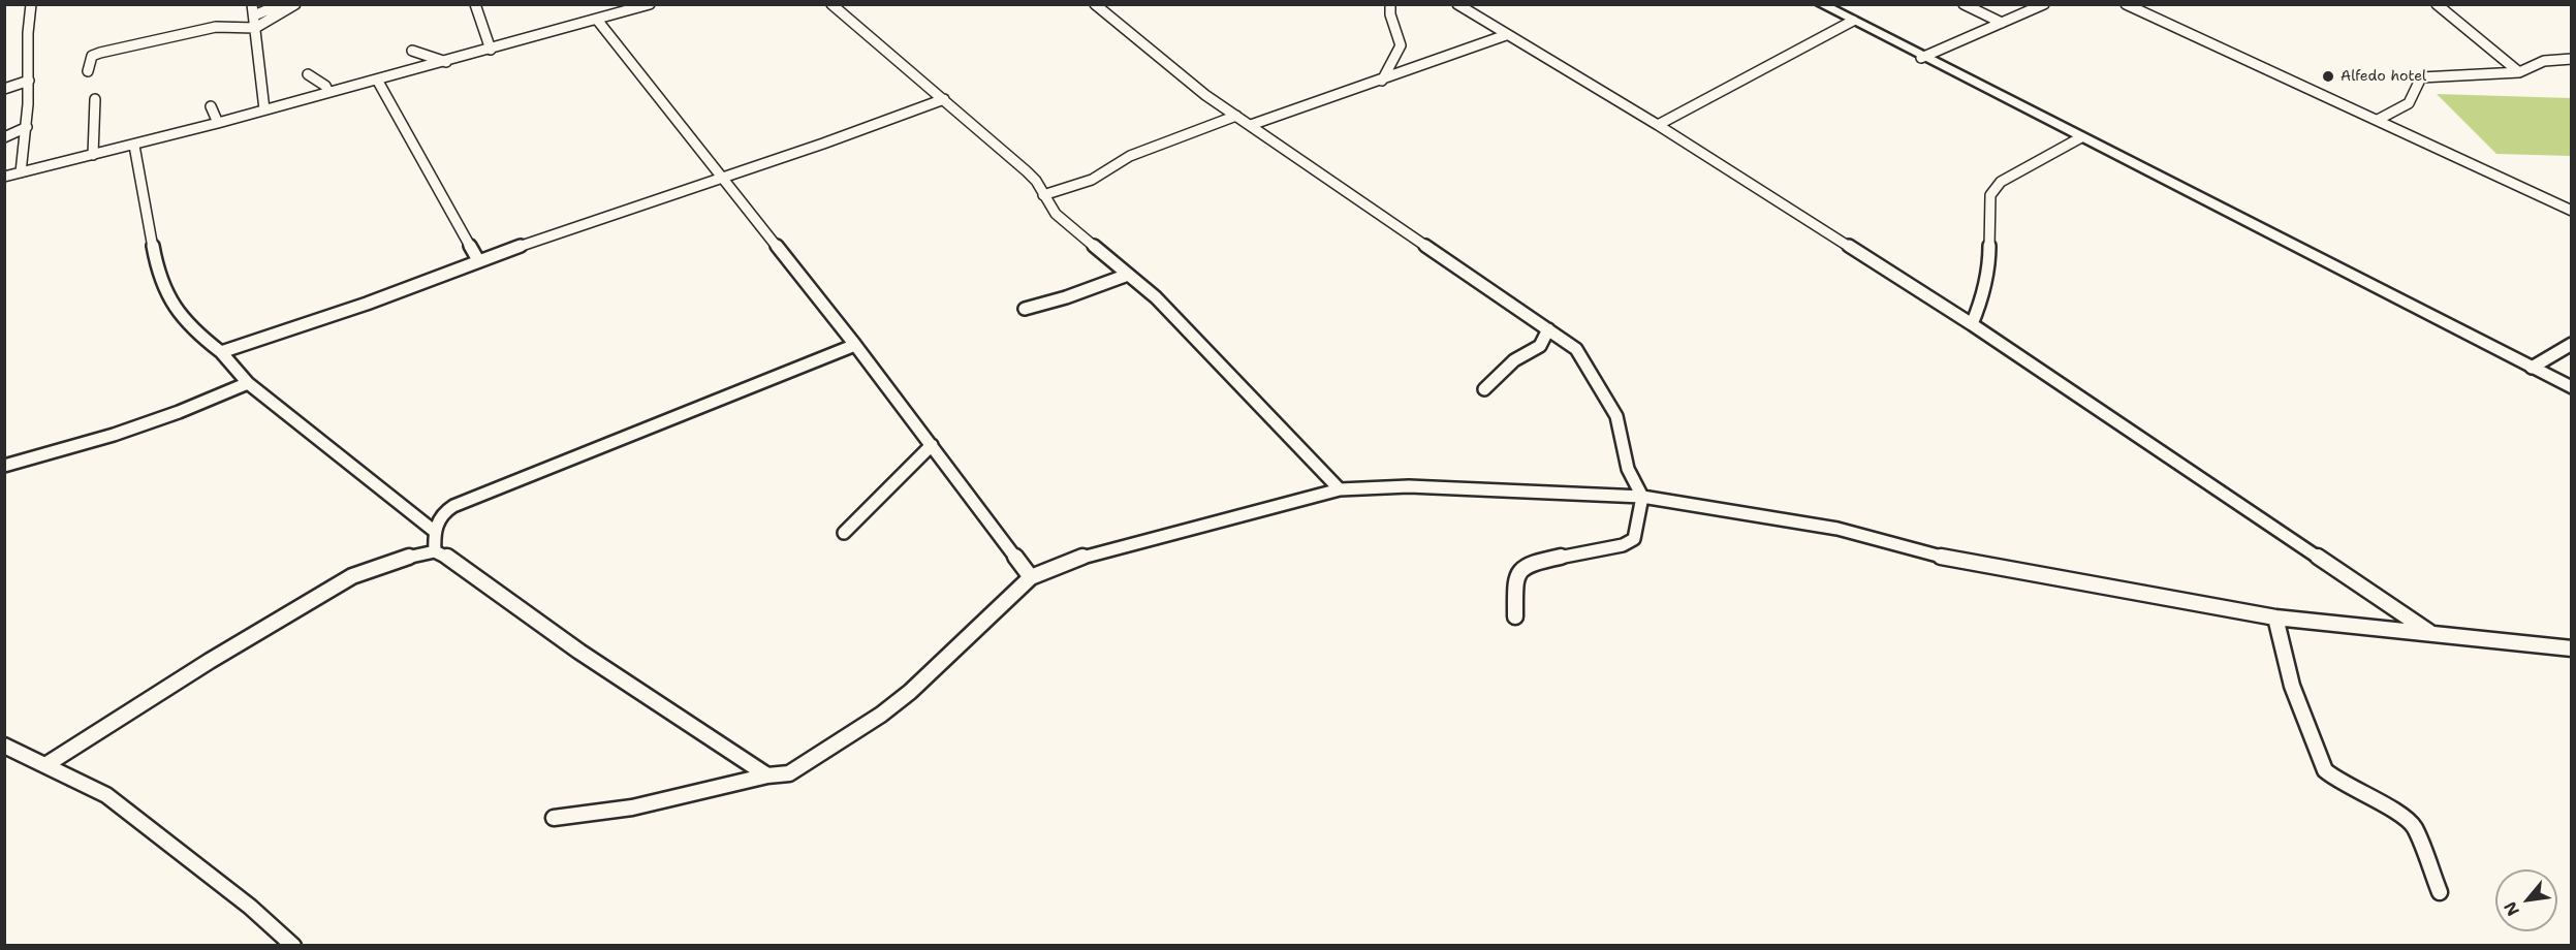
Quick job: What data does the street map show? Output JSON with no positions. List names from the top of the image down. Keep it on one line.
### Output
{"places":["Alfedo hotel"],"north":"bottom left"}
